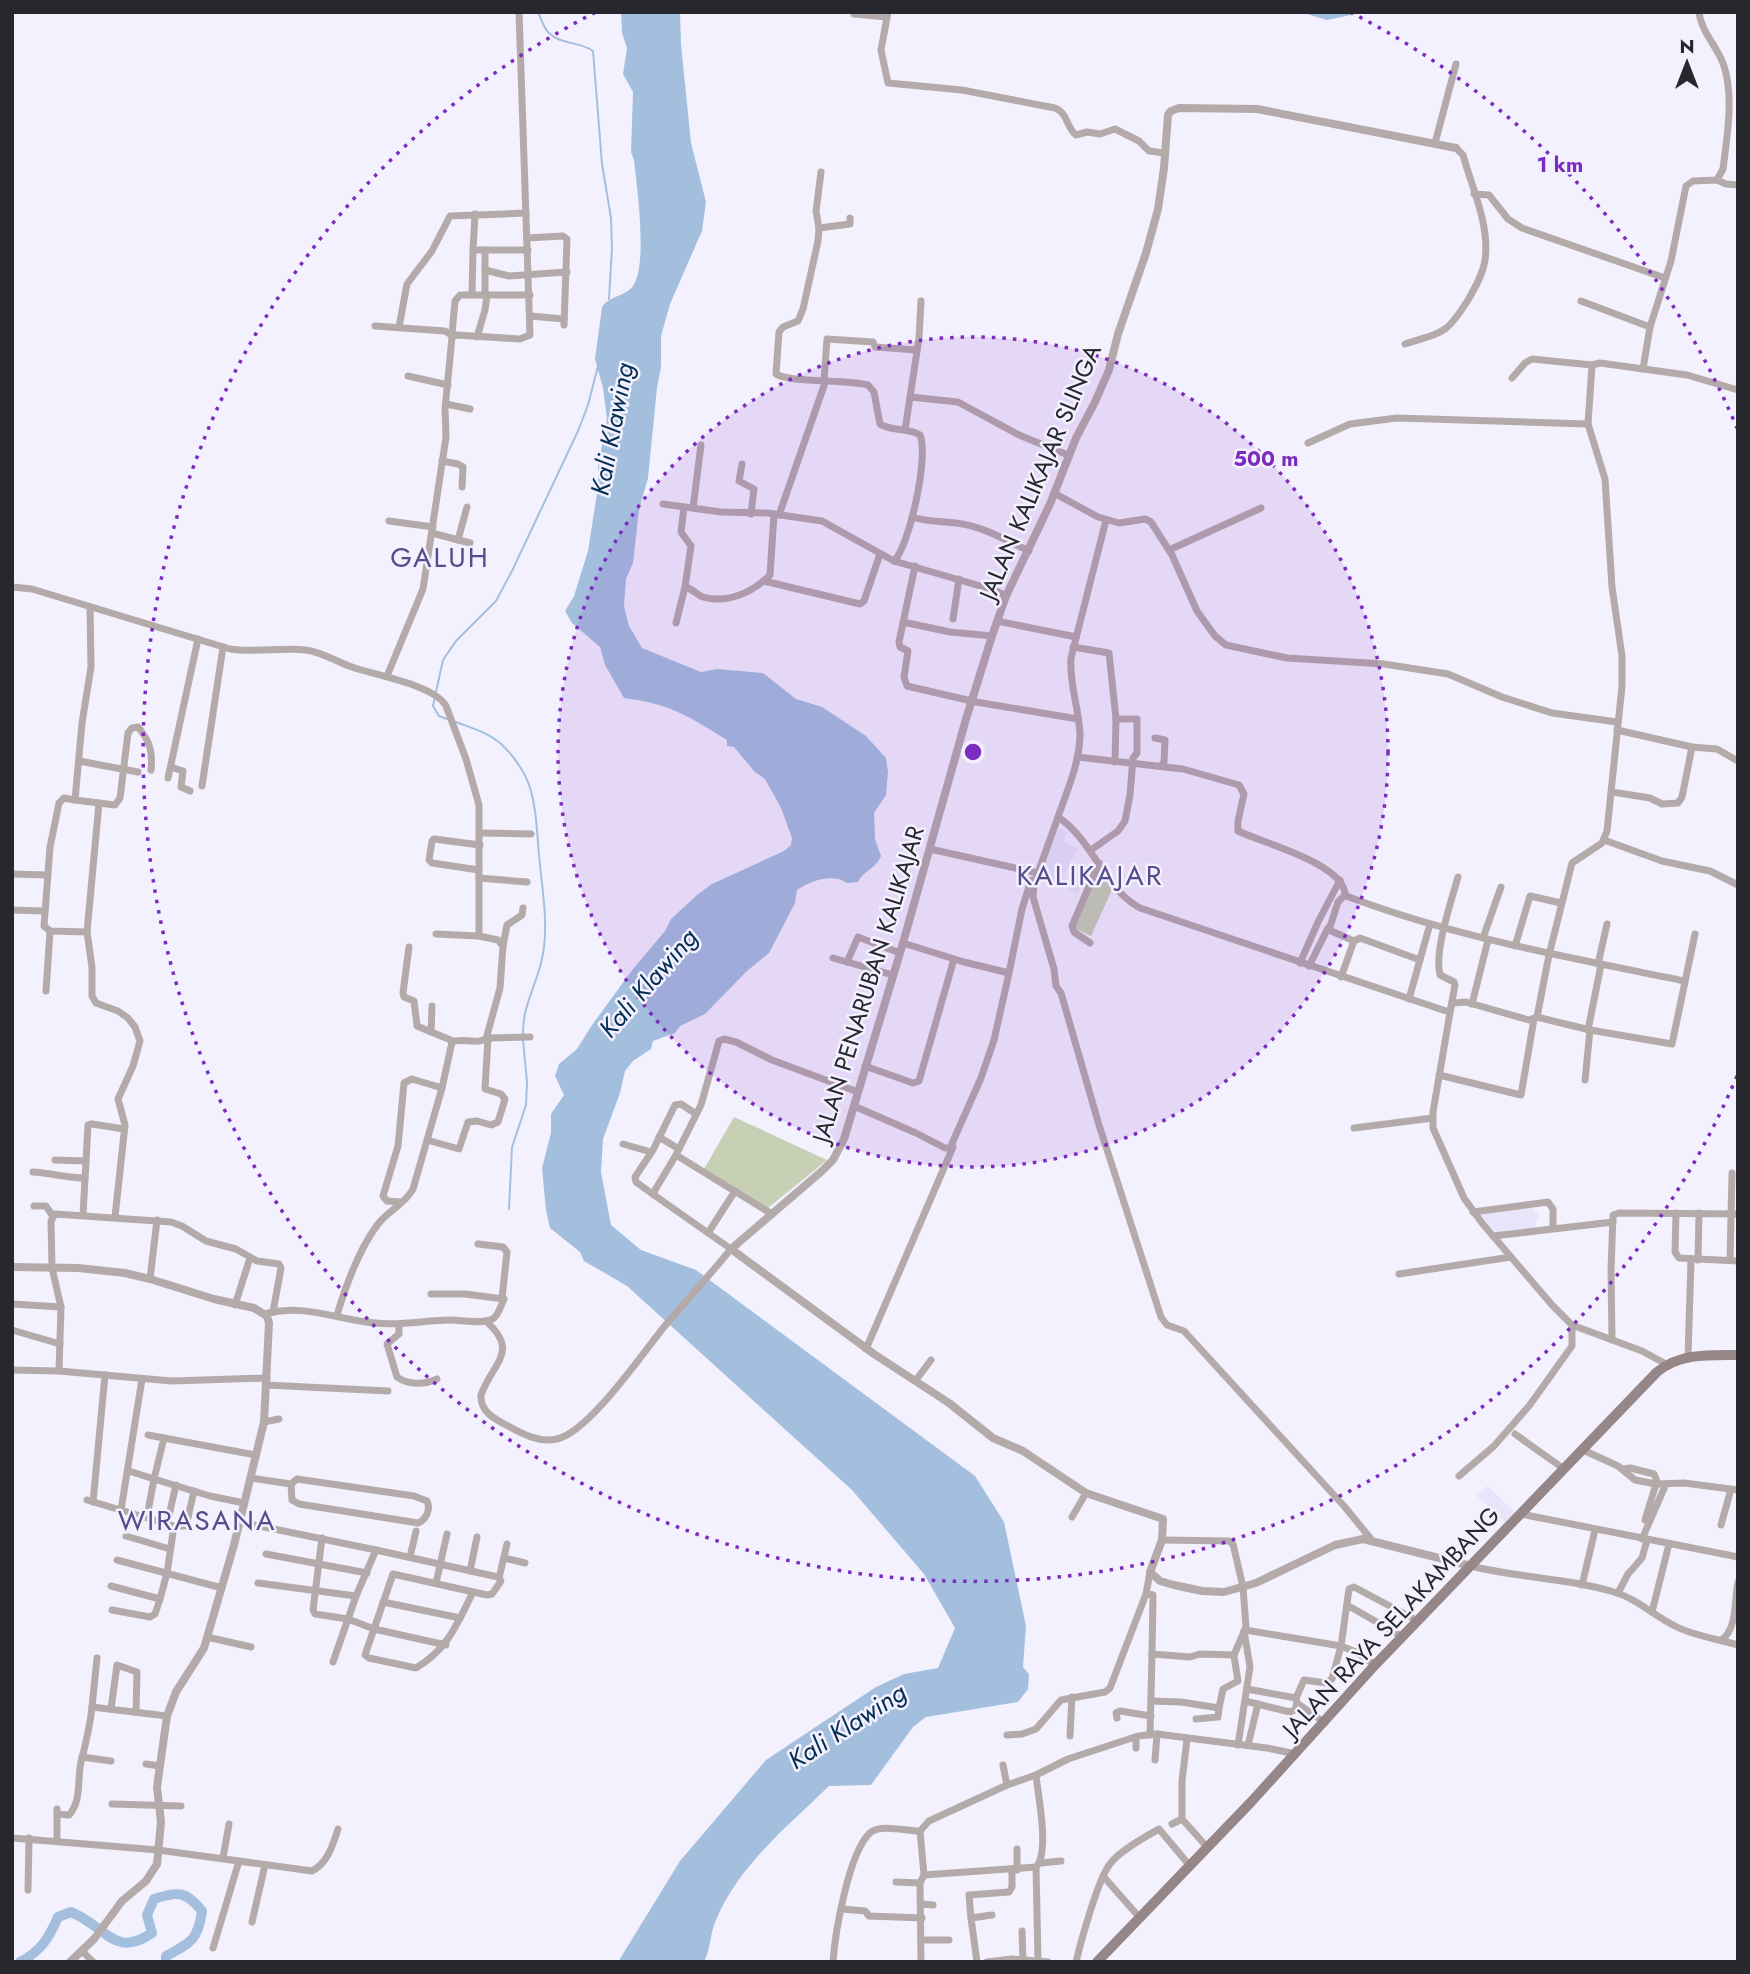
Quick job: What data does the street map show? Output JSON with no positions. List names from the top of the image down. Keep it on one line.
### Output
{"streets":{"main road":["JALAN RAYA SELAKAMBANG"],"street":["JALAN KALIKAJAR SLINGA","JALAN PENARUBAN KALIKAJAR"]},"crossings":[["JALAN KALIKAJAR SLINGA","JALAN PENARUBAN KALIKAJAR"]],"districts":["GALUH","KALIKAJAR","WIRASANA"],"water":["Kali Klawing"],"north":"top","rings":["1 km","500 m"]}
